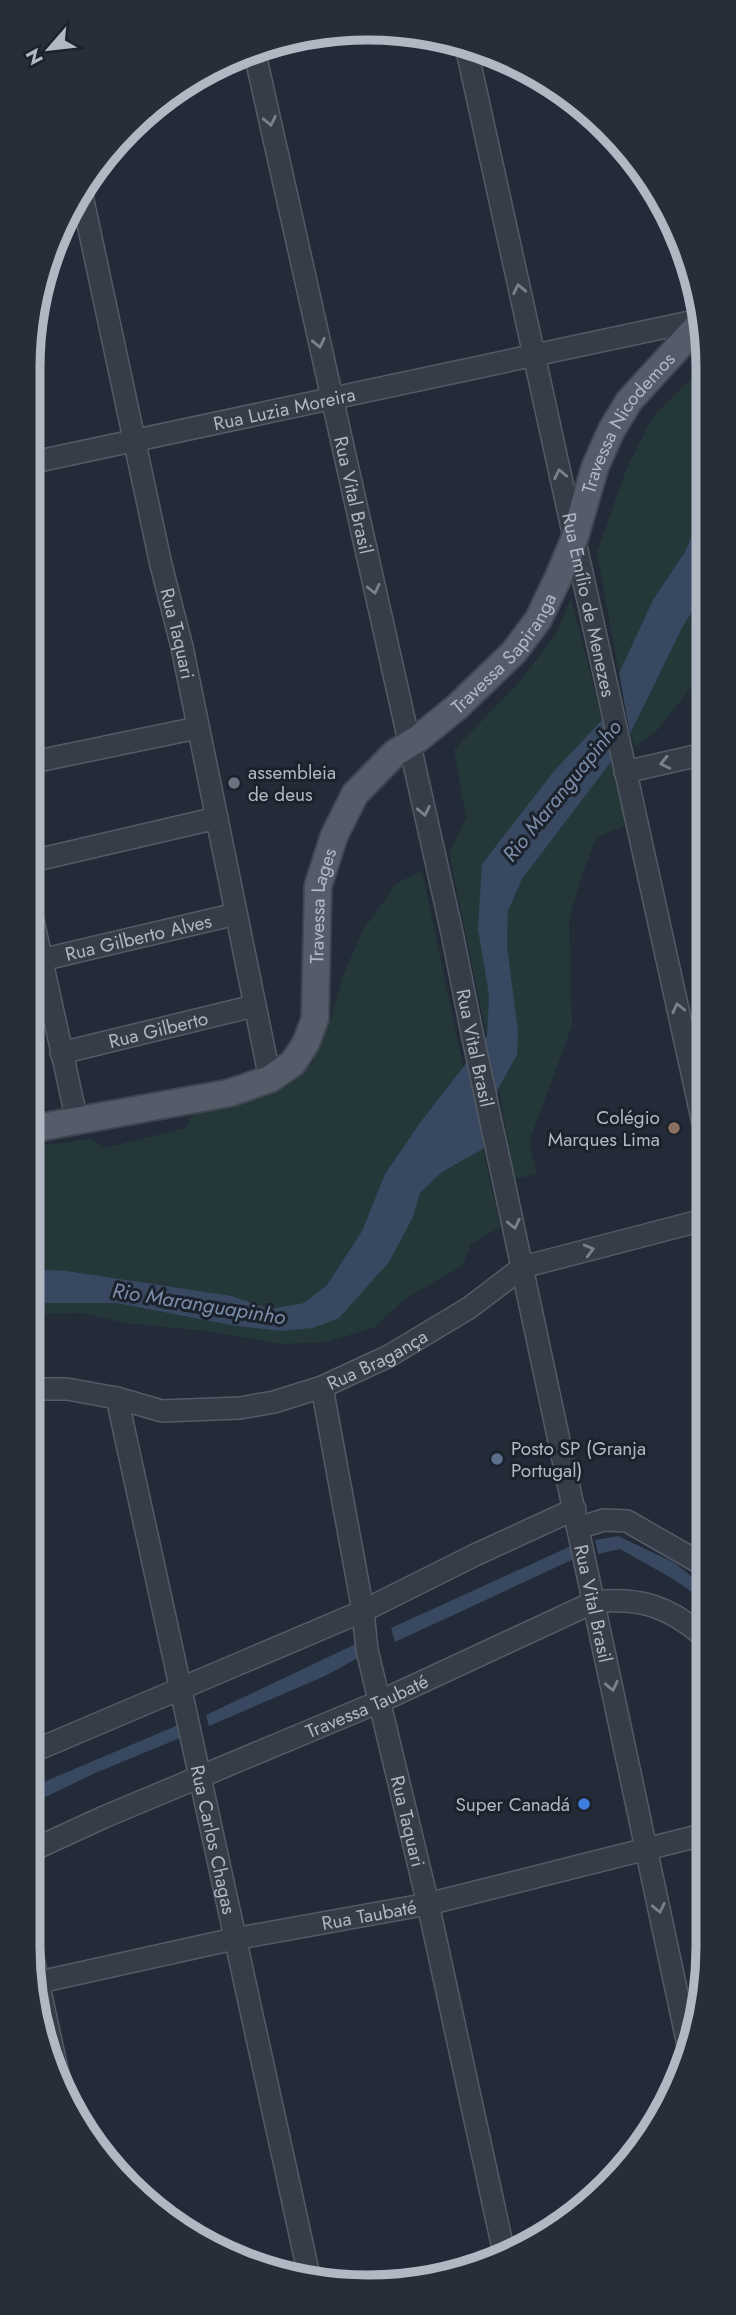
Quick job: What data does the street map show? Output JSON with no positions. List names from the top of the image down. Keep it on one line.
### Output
{"streets":{"main road":["Travessa Nicodemos","Travessa Sapiranga","Travessa Lages"],"street":["Rua Luzia Moreira","Rua Vital Brasil","Rua Emílio de Menezes","Rua Taquari","Rua Gilberto Alves","Rua Gilberto","Rua Bragança","Travessa Taubaté","Rua Carlos Chagas","Rua Taubaté"]},"crossings":[["Rua Luzia Moreira","Rua Vital Brasil"],["Rua Luzia Moreira","Rua Emílio de Menezes"],["Rua Luzia Moreira","Rua Taquari"],["Travessa Nicodemos","Rua Emílio de Menezes"],["Travessa Nicodemos","Travessa Sapiranga"],["Rua Vital Brasil","Travessa Sapiranga"],["Rua Vital Brasil","Travessa Lages"],["Rua Vital Brasil","Rua Bragança"],["Rua Vital Brasil","Travessa Taubaté"],["Rua Vital Brasil","Rua Taubaté"],["Rua Emílio de Menezes","Travessa Sapiranga"],["Rua Taquari","Travessa Lages"],["Rua Taquari","Rua Gilberto Alves"],["Rua Taquari","Rua Gilberto"],["Rua Taquari","Rua Bragança"],["Rua Taquari","Travessa Taubaté"],["Rua Taquari","Rua Taubaté"],["Travessa Sapiranga","Travessa Lages"],["Rua Bragança","Rua Carlos Chagas"],["Travessa Taubaté","Rua Carlos Chagas"],["Rua Carlos Chagas","Rua Taubaté"]],"one_way":["Rua Vital Brasil","Rua Emílio de Menezes"],"water":["Rio Maranguapinho"],"places":["assembleia de deus","Colégio Marques Lima","Posto SP (Granja Portugal)","Super Canadá"],"north":"bottom left"}
